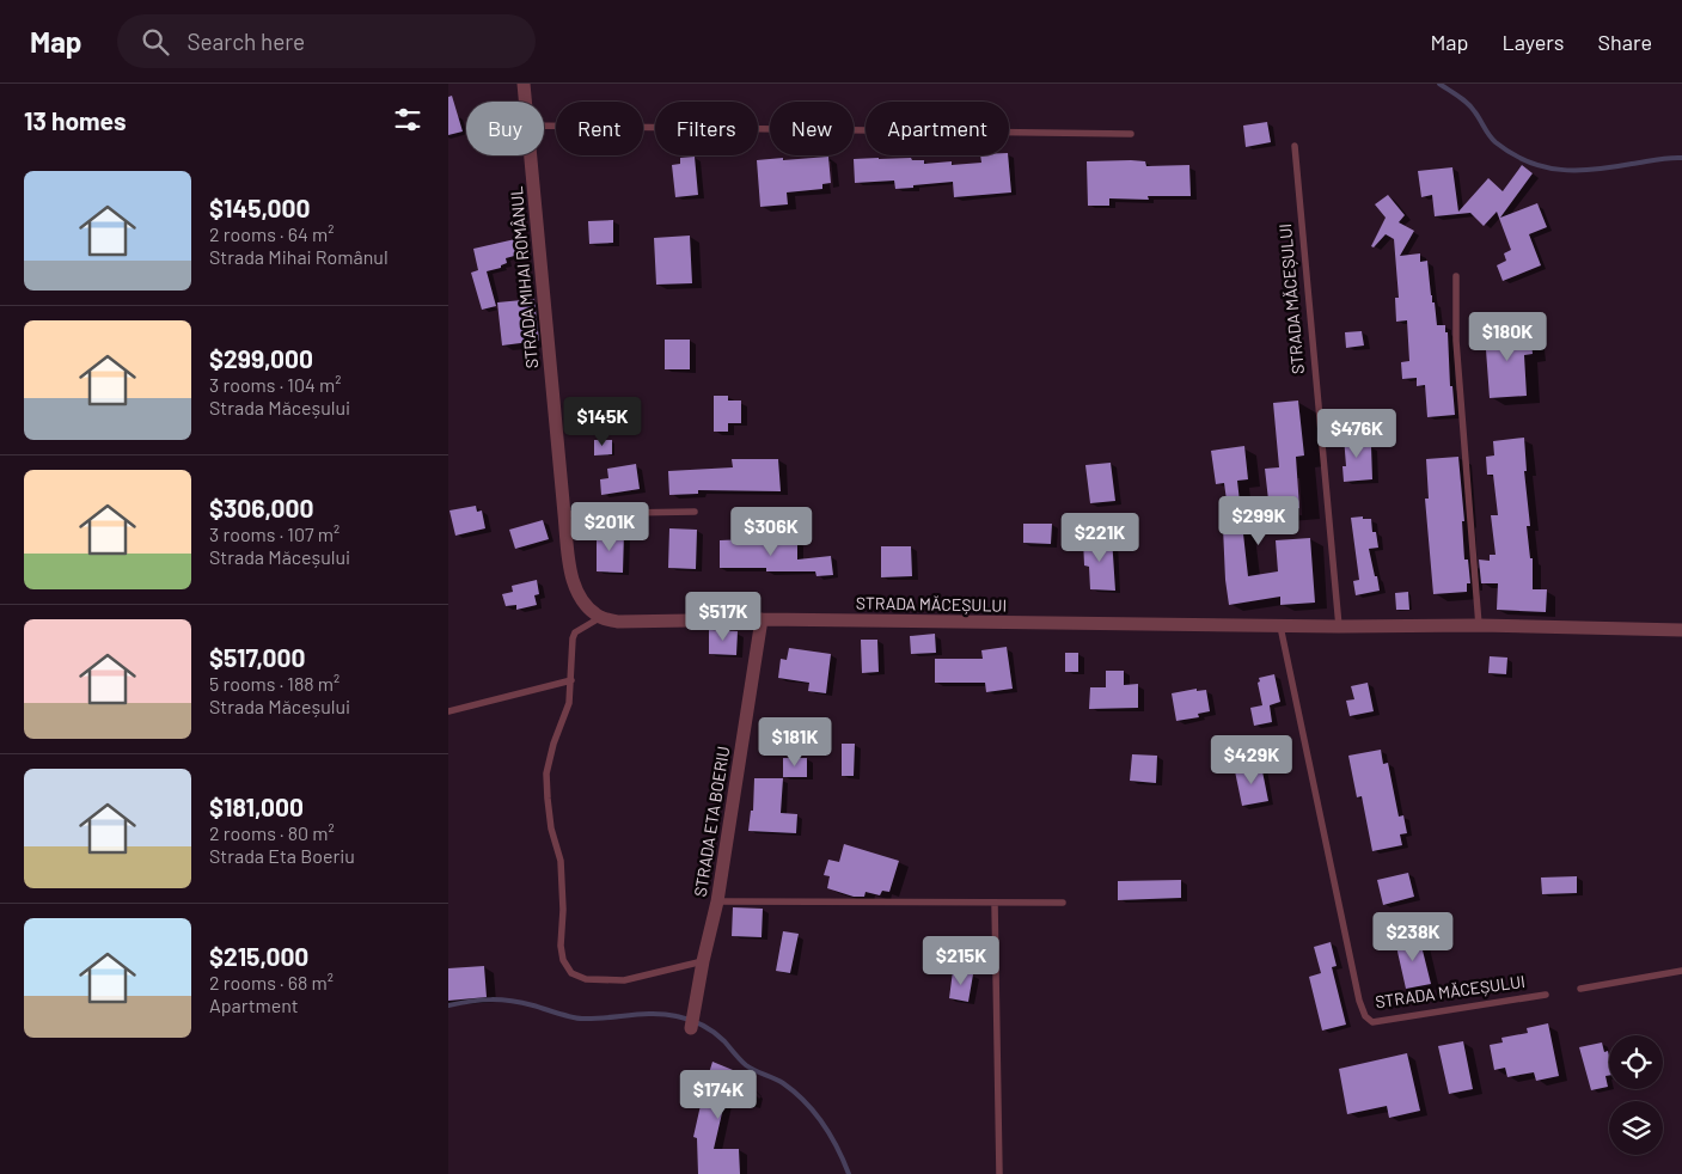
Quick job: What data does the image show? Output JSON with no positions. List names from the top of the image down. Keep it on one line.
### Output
{"streets":{"street":["STRADA MIHAI ROMÂNUL","STRADA MĂCEȘULUI","STRADA ETA BOERIU"]},"crossings":[["STRADA MIHAI ROMÂNUL","STRADA MĂCEȘULUI"],["STRADA MĂCEȘULUI","STRADA ETA BOERIU"]],"page":{"header":"Map","search":"Search here","nav":["Map","Layers","Share"],"heading":"13 homes","chip":["Buy","Rent","Filters","New","Apartment"],"list":[{"name":"$145,000","note":"2 rooms · 64 m² · Strada Mihai Românul"},{"name":"$299,000","note":"3 rooms · 104 m² · Strada Măceșului"},{"name":"$306,000","note":"3 rooms · 107 m² · Strada Măceșului"},{"name":"$517,000","note":"5 rooms · 188 m² · Strada Măceșului"},{"name":"$181,000","note":"2 rooms · 80 m² · Strada Eta Boeriu"},{"name":"$215,000","note":"2 rooms · 68 m² · Apartment"}],"price":["$180K","$145K","$476K","$299K","$201K","$306K","$221K","$517K","$181K","$429K","$238K","$215K","$174K"]}}
